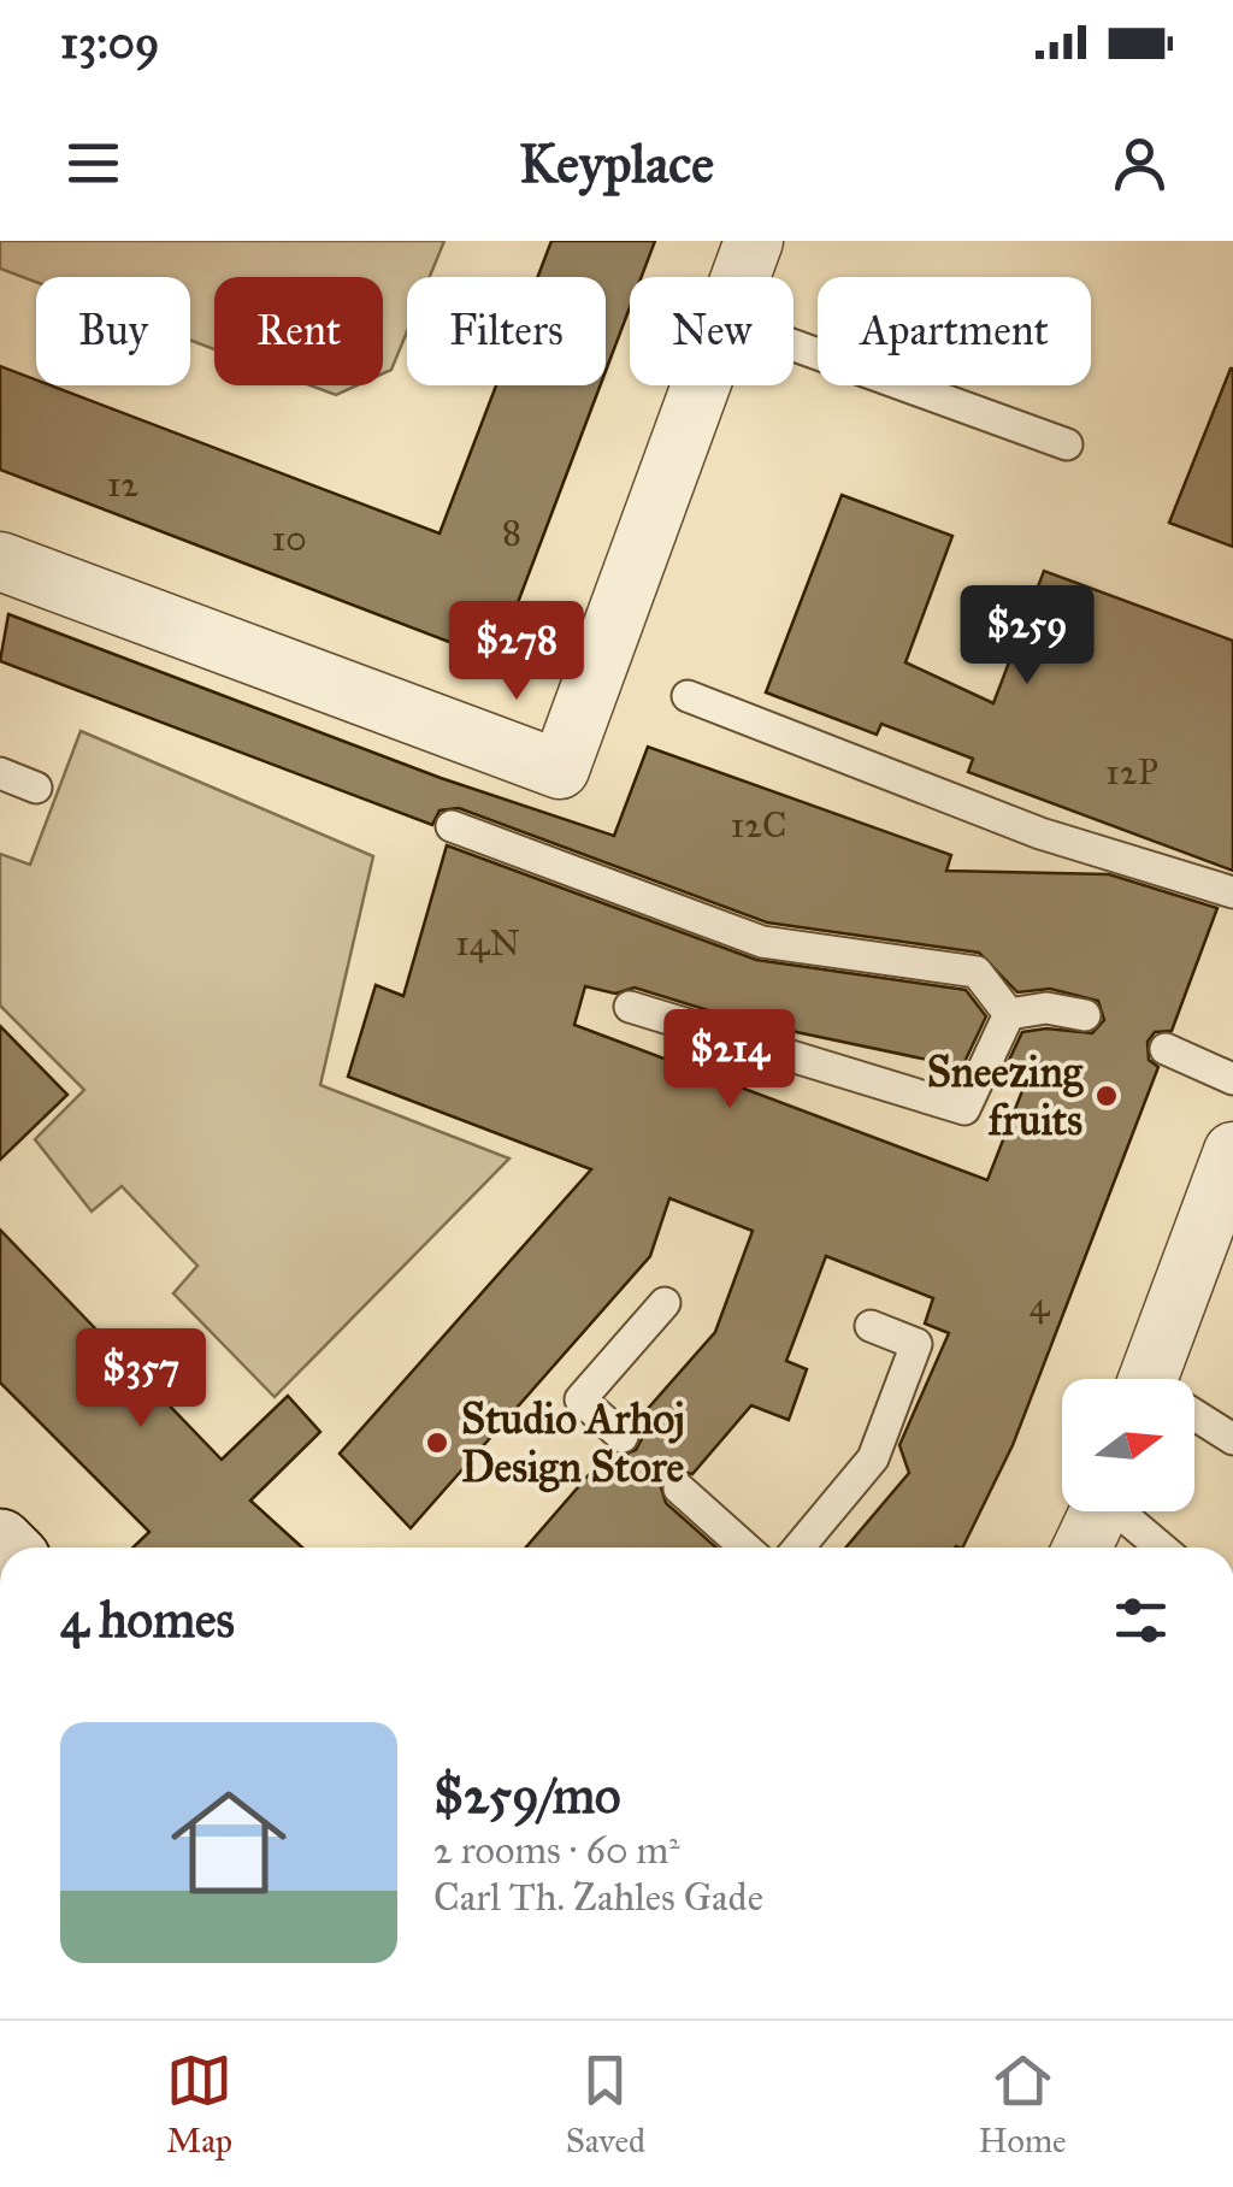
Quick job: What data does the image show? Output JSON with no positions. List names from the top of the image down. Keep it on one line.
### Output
{"places":["Sneezing fruits","Studio Arhoj Design Store"],"house_numbers":["12","8","10","12P","12C","14N","4"],"north":"right","page":{"status":"13:09","header":"Keyplace","chip":["Buy","Rent","Filters","New","Apartment"],"price":["$259","$278","$214","$357"],"heading":"4 homes","list":[{"name":"$259/mo","note":"2 rooms · 60 m² · Carl Th. Zahles Gade"}],"tabs":["Map","Saved","Home"]}}
